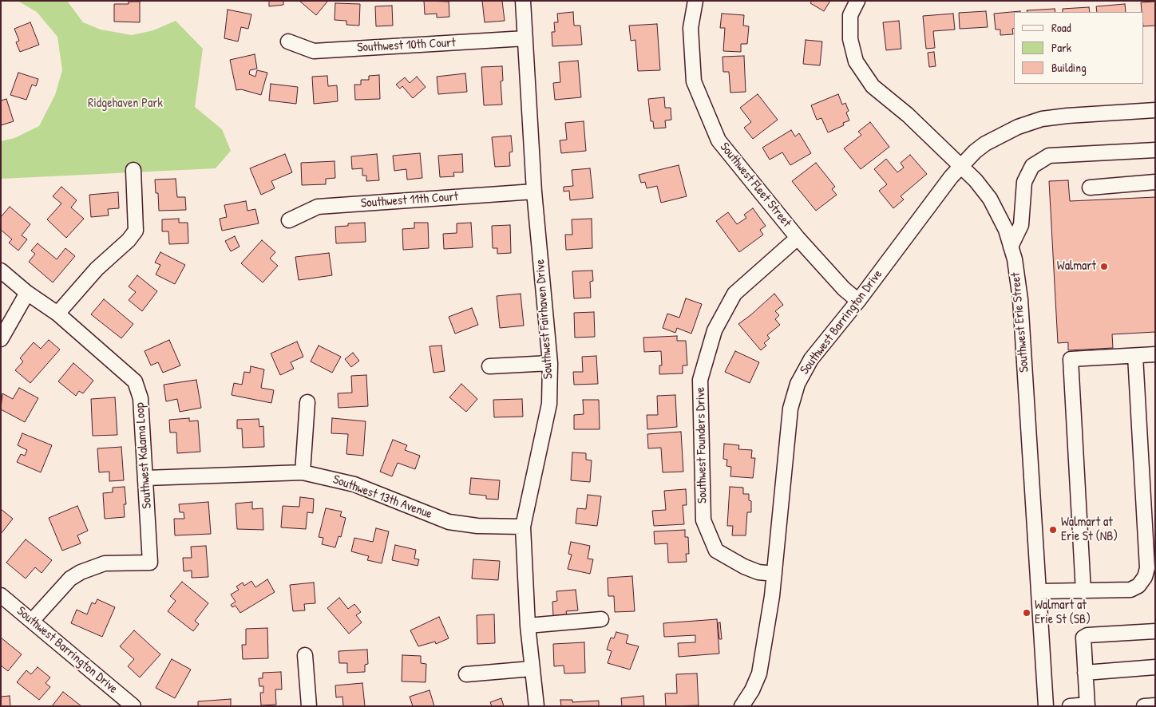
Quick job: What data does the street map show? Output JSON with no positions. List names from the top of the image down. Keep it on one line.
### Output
{"streets":{"street":["Southwest 10th Court","Southwest Fleet Street","Southwest 11th Court","Southwest Fairhaven Drive","Southwest Barrington Drive","Southwest Erie Street","Southwest Founders Drive","Southwest Kalama Loop","Southwest 13th Avenue"]},"crossings":[["Southwest 10th Court","Southwest Fairhaven Drive"],["Southwest Fleet Street","Southwest Barrington Drive"],["Southwest Fleet Street","Southwest Founders Drive"],["Southwest 11th Court","Southwest Fairhaven Drive"],["Southwest Fairhaven Drive","Southwest 13th Avenue"],["Southwest Barrington Drive","Southwest Erie Street"],["Southwest Barrington Drive","Southwest Founders Drive"],["Southwest Barrington Drive","Southwest Kalama Loop"],["Southwest Kalama Loop","Southwest 13th Avenue"]],"parks":["Ridgehaven Park"],"places":["Walmart","Walmart at Erie St (NB)","Walmart at Erie St (SB)"],"legend":["Road","Park","Building"]}
